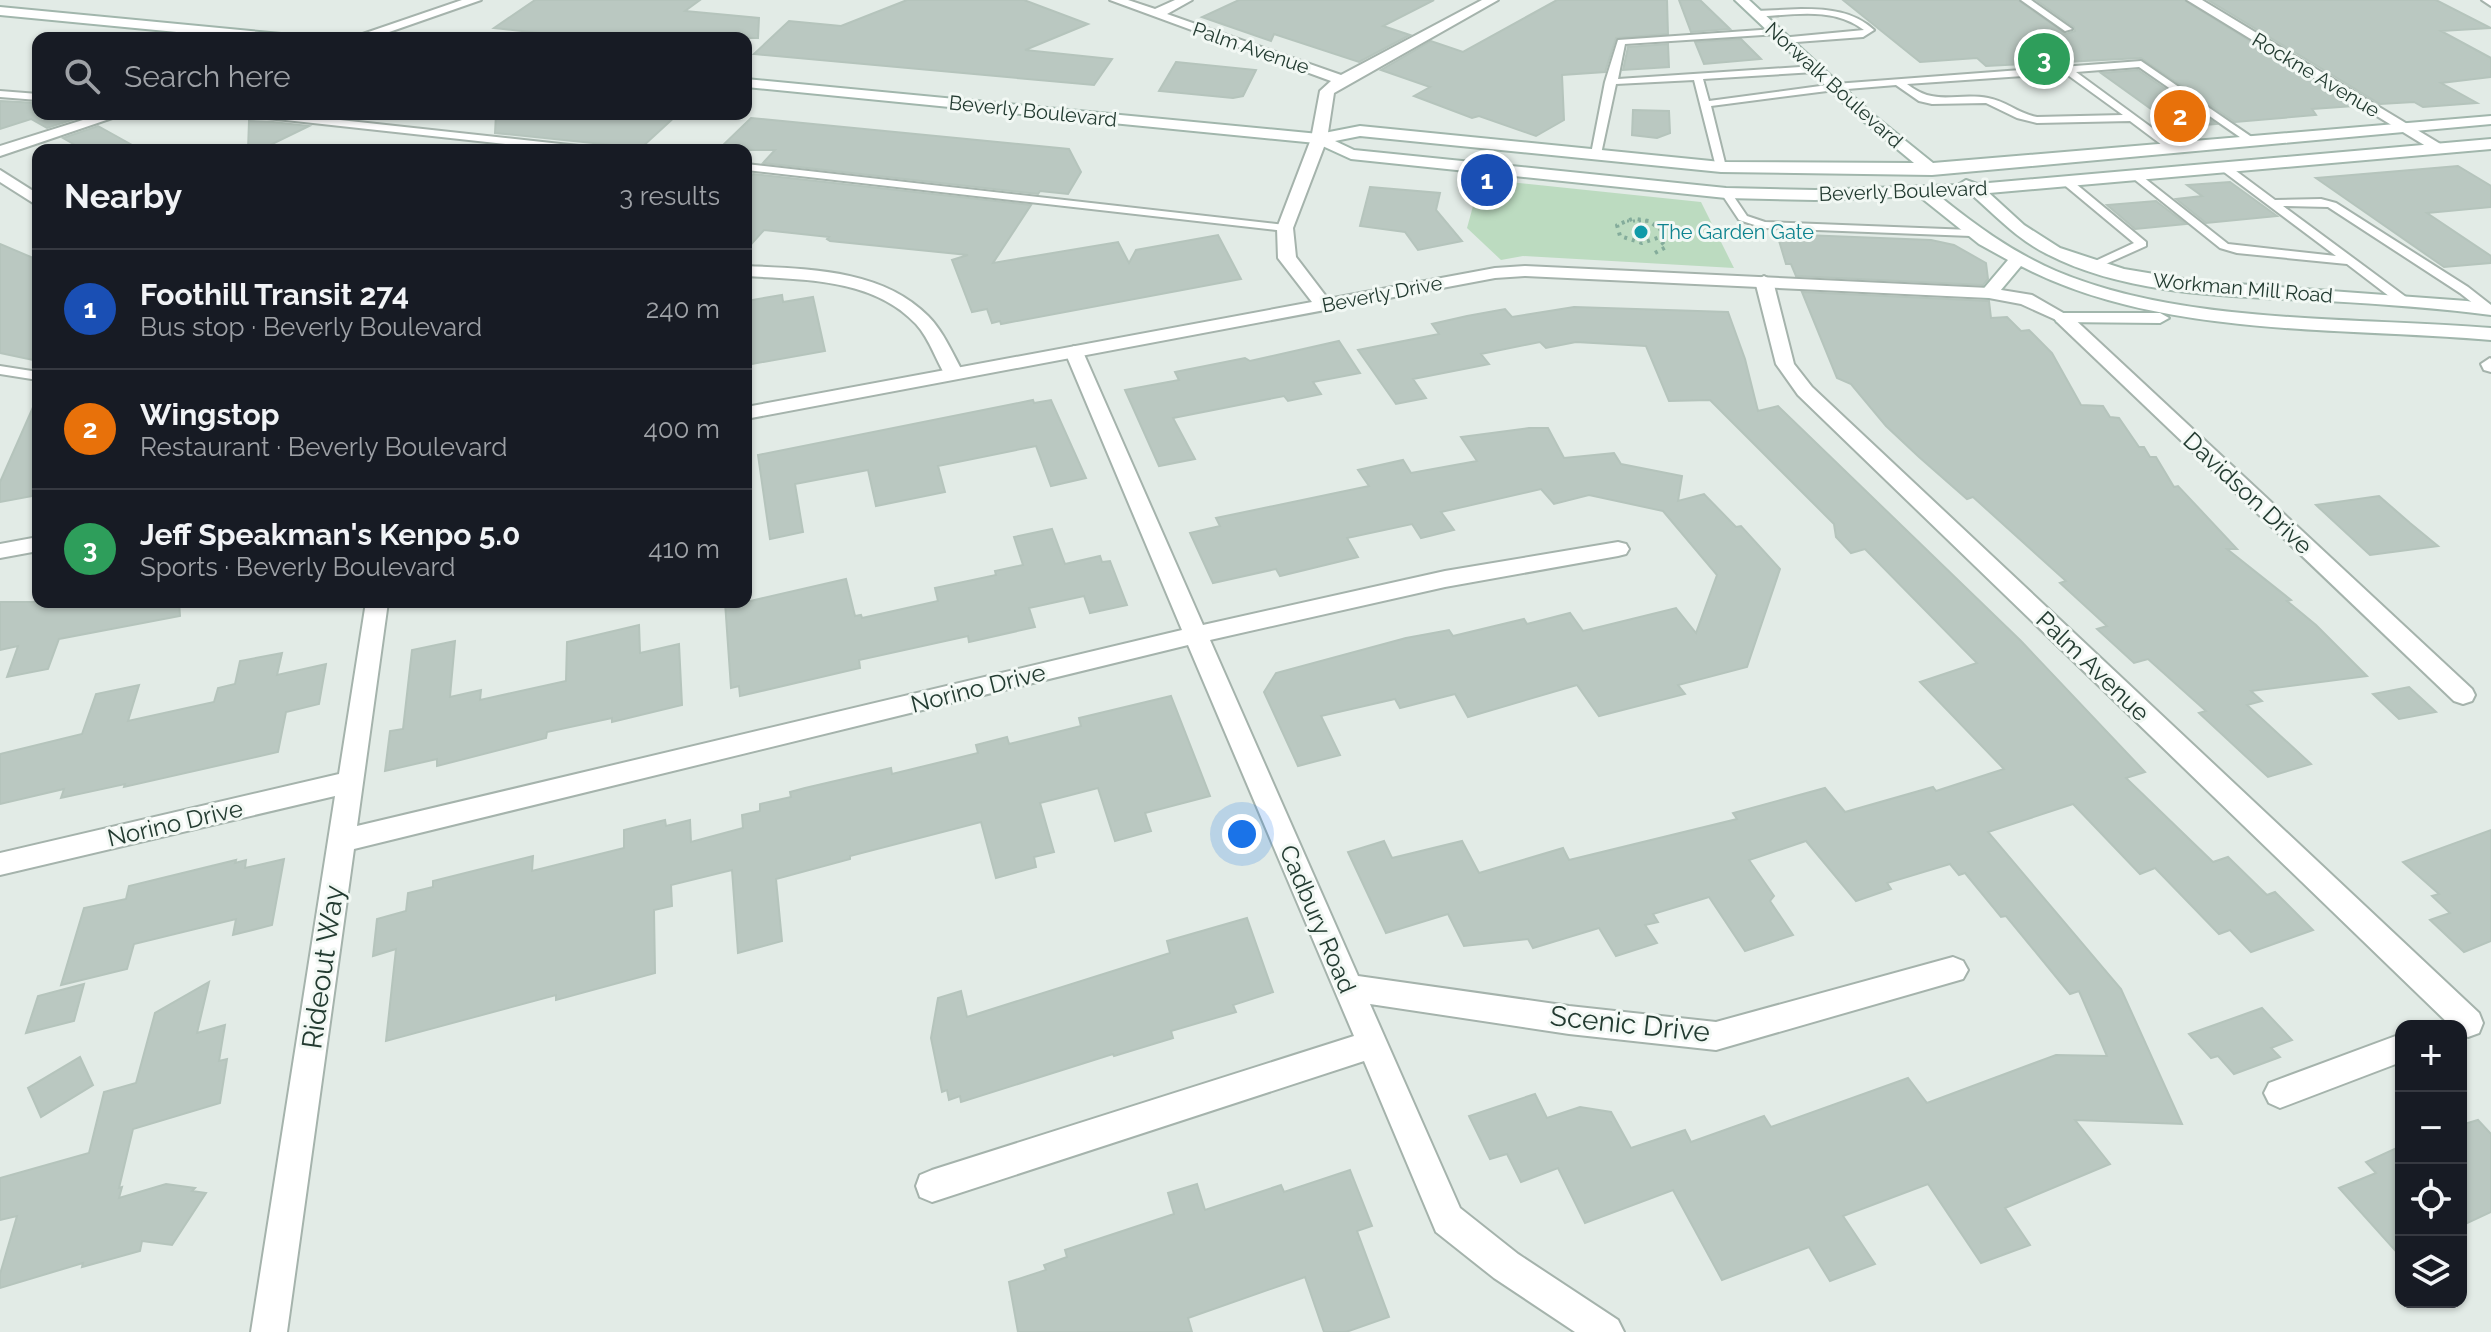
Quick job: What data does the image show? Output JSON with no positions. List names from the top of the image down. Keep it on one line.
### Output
{"streets":{"street":["Palm Avenue","Rockne Avenue","Norwalk Boulevard","Beverly Boulevard","Workman Mill Road","Beverly Drive","Davidson Drive","Norino Drive","Cadbury Road","Rideout Way","Scenic Drive"]},"crossings":[["Palm Avenue","Beverly Drive"],["Rockne Avenue","Beverly Boulevard"],["Norwalk Boulevard","Beverly Boulevard"],["Norwalk Boulevard","Workman Mill Road"],["Beverly Boulevard","Workman Mill Road"],["Beverly Drive","Davidson Drive"],["Beverly Drive","Cadbury Road"],["Norino Drive","Cadbury Road"],["Norino Drive","Rideout Way"],["Cadbury Road","Scenic Drive"]],"places":["The Garden Gate"],"page":{"pins":["3","2","1"],"search":"Search here","heading":["Nearby","3 results"],"list":[{"mark":"1","name":"Foothill Transit 274","note":"Bus stop · Beverly Boulevard","value":"240 m"},{"mark":"2","name":"Wingstop","note":"Restaurant · Beverly Boulevard","value":"400 m"},{"mark":"3","name":"Jeff Speakman's Kenpo 5.0","note":"Sports · Beverly Boulevard","value":"410 m"}],"map_buttons":["+","−"]}}
